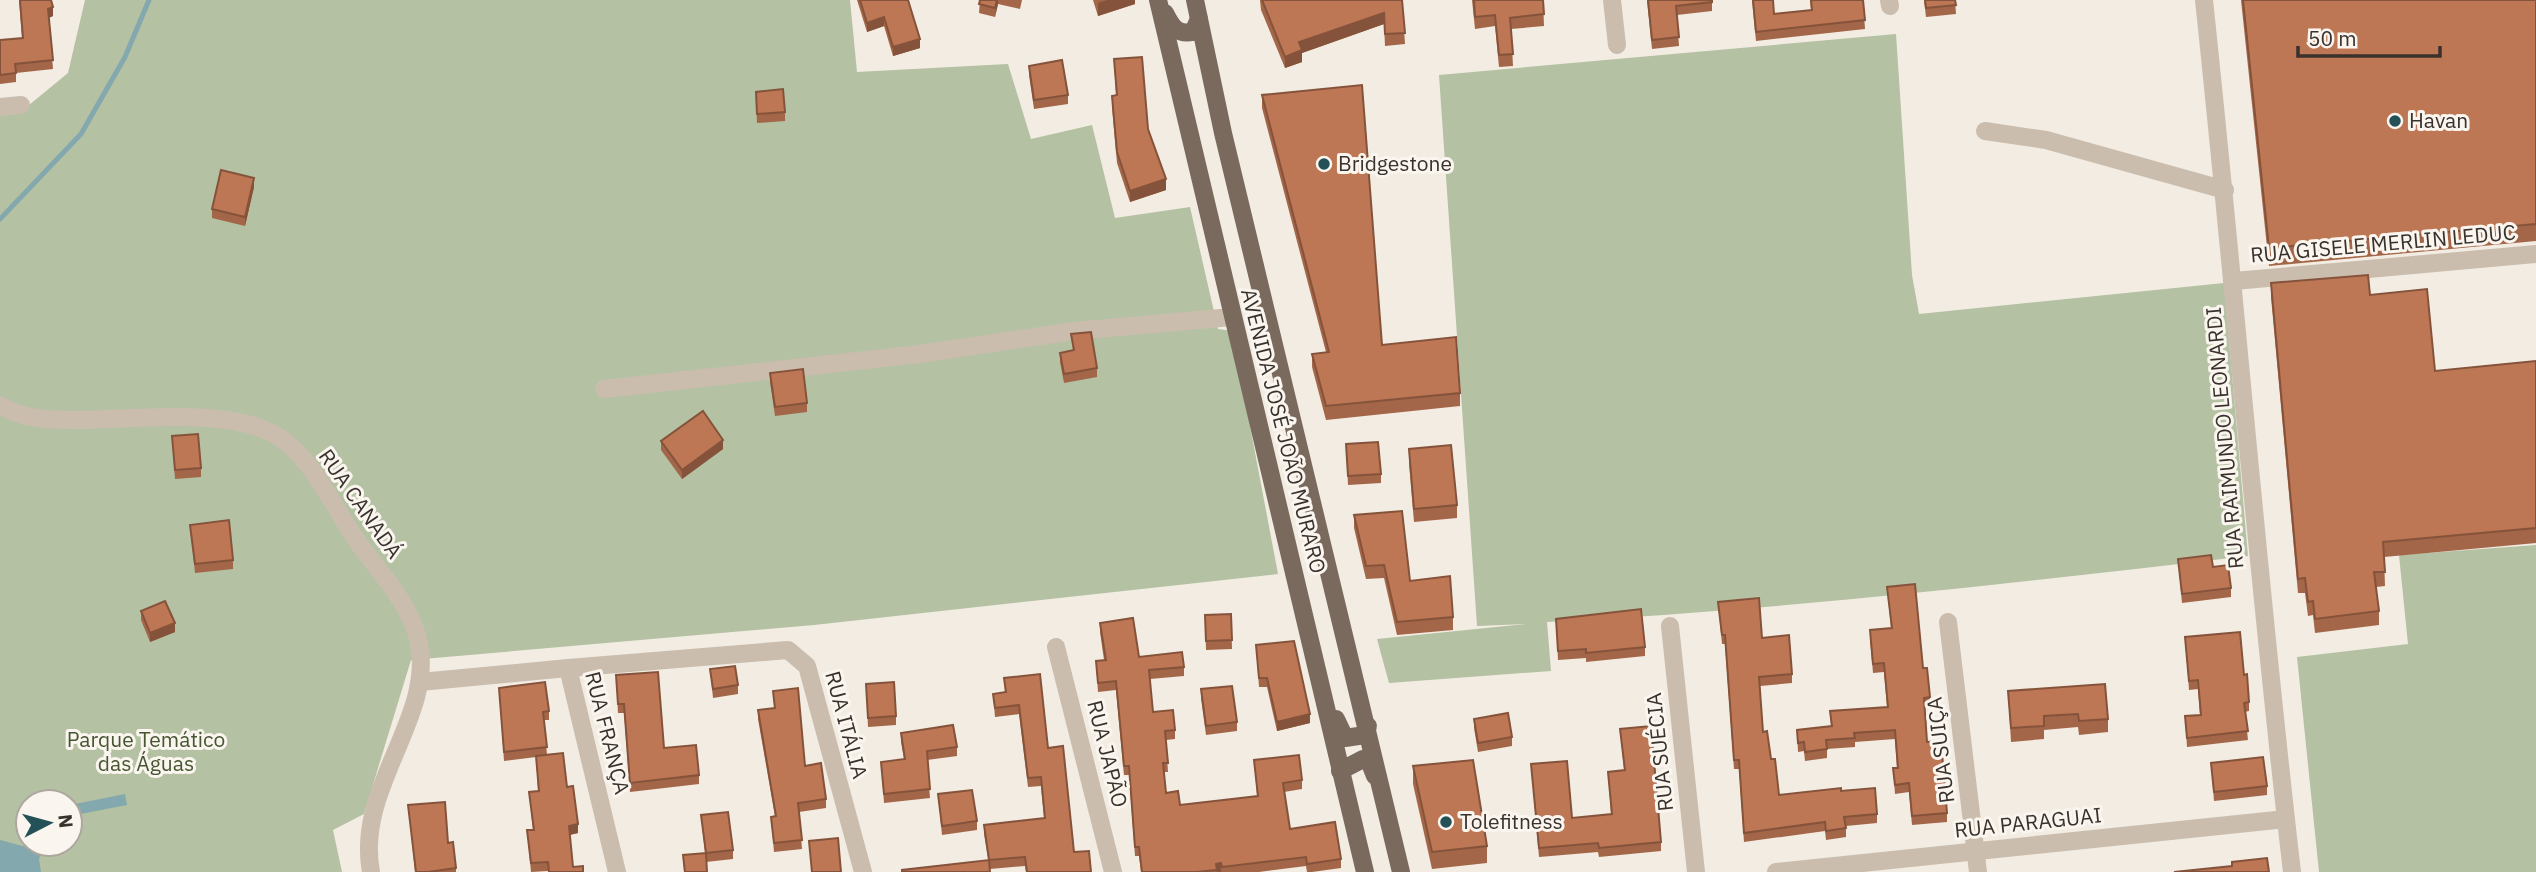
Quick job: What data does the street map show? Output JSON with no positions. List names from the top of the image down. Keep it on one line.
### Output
{"streets":{"main road":["AVENIDA JOSÉ JOÃO MURARO"],"street":["RUA GISELE MERLIN LEDUC","RUA RAIMUNDO LEONARDI","RUA CANADÁ","RUA ITÁLIA","RUA FRANÇA","RUA SUIÇA","RUA SUÉCIA","RUA JAPÃO","RUA PARAGUAI"]},"crossings":[["RUA GISELE MERLIN LEDUC","RUA RAIMUNDO LEONARDI"],["RUA RAIMUNDO LEONARDI","RUA PARAGUAI"],["RUA CANADÁ","RUA FRANÇA"],["RUA ITÁLIA","RUA FRANÇA"],["RUA SUIÇA","RUA PARAGUAI"]],"parks":["Parque Temático das Águas"],"places":["Havan","Bridgestone","Tolefitness"],"scale_bar":"50 m","north":"right"}
